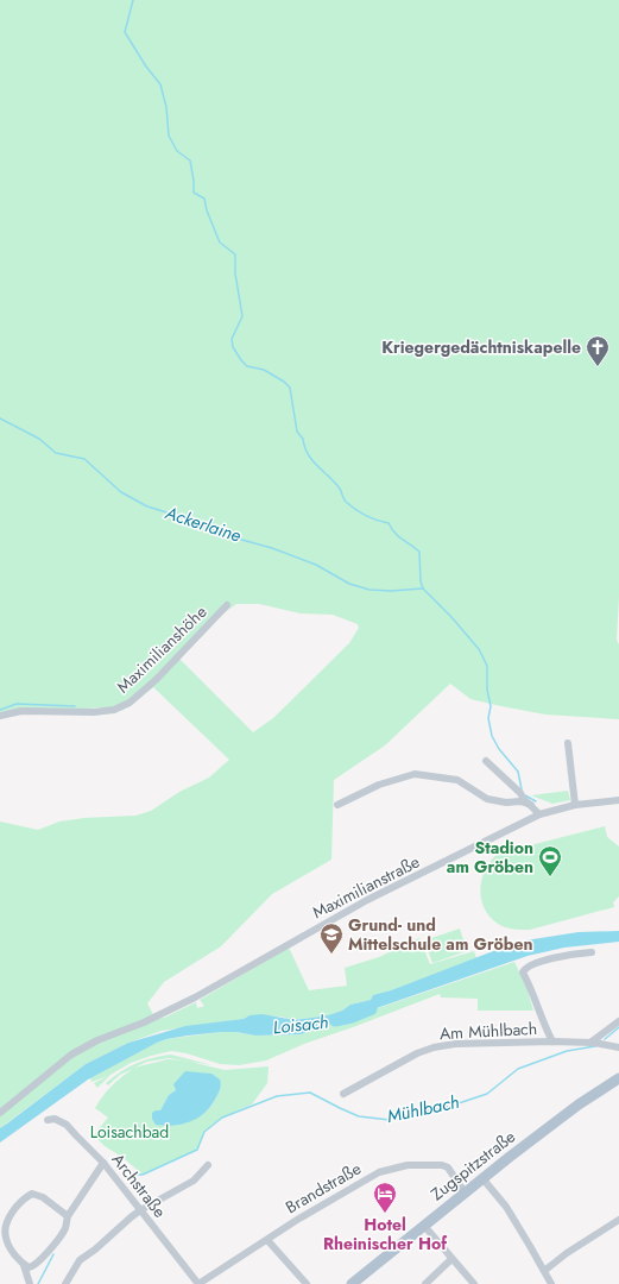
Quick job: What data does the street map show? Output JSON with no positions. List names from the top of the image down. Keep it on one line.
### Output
{"streets":{"main road":["Zugspitzstraße"],"street":["Maximilianshöhe","Maximilianstraße","Am Mühlbach","Archstraße","Brandstraße"]},"crossings":[["Zugspitzstraße","Brandstraße"],["Archstraße","Brandstraße"]],"water":["Ackerlaine","Loisach","Mühlbach"],"parks":["Loisachbad"],"places":{"church":["Kriegergedächtniskapelle"],"sports":["Stadion am Gröben"],"school or university":["Grund- und Mittelschule am Gröben"],"hotel":["Hotel Rheinischer Hof"]}}
